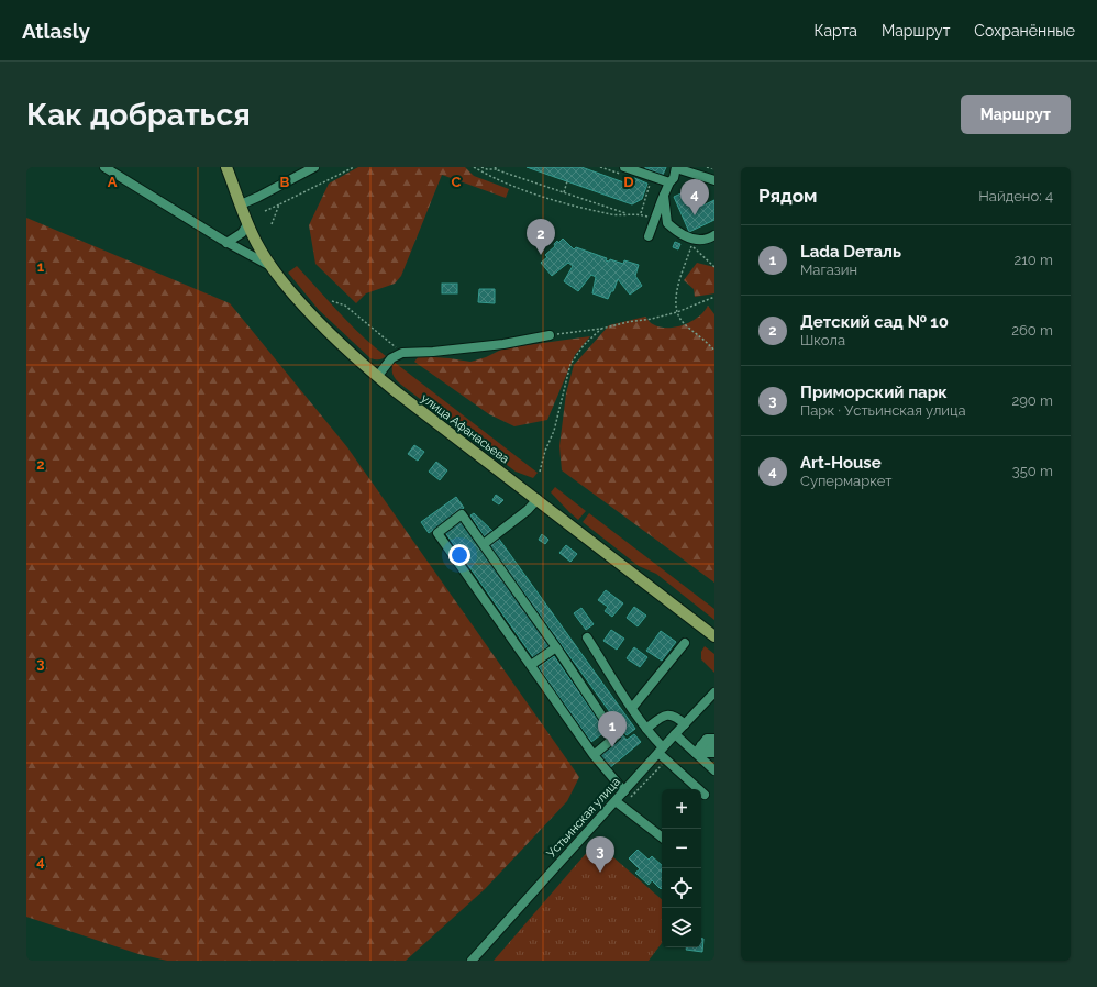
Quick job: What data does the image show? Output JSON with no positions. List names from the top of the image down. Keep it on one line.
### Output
{"streets":{"main road":["улица Афанасьева"],"street":["Устьинская улица"]},"page":{"header":"Atlasly","nav":["Карта","Маршрут","Сохранённые"],"buttons":"Маршрут","title":"Как добраться","heading":["Рядом","Найдено: 4"],"pins":["4","2","1","3"],"list":[{"mark":"1","name":"Lada Dеталь","note":"Магазин","value":"210 m"},{"mark":"2","name":"Детский сад № 10","note":"Школа","value":"260 m"},{"mark":"3","name":"Приморский парк","note":"Парк · Устьинская улица","value":"290 m"},{"mark":"4","name":"Art-House","note":"Супермаркет","value":"350 m"}],"map_buttons":["+","−"]},"grid":{"columns":["A","B","C","D"],"rows":["1","2","3","4"]}}
